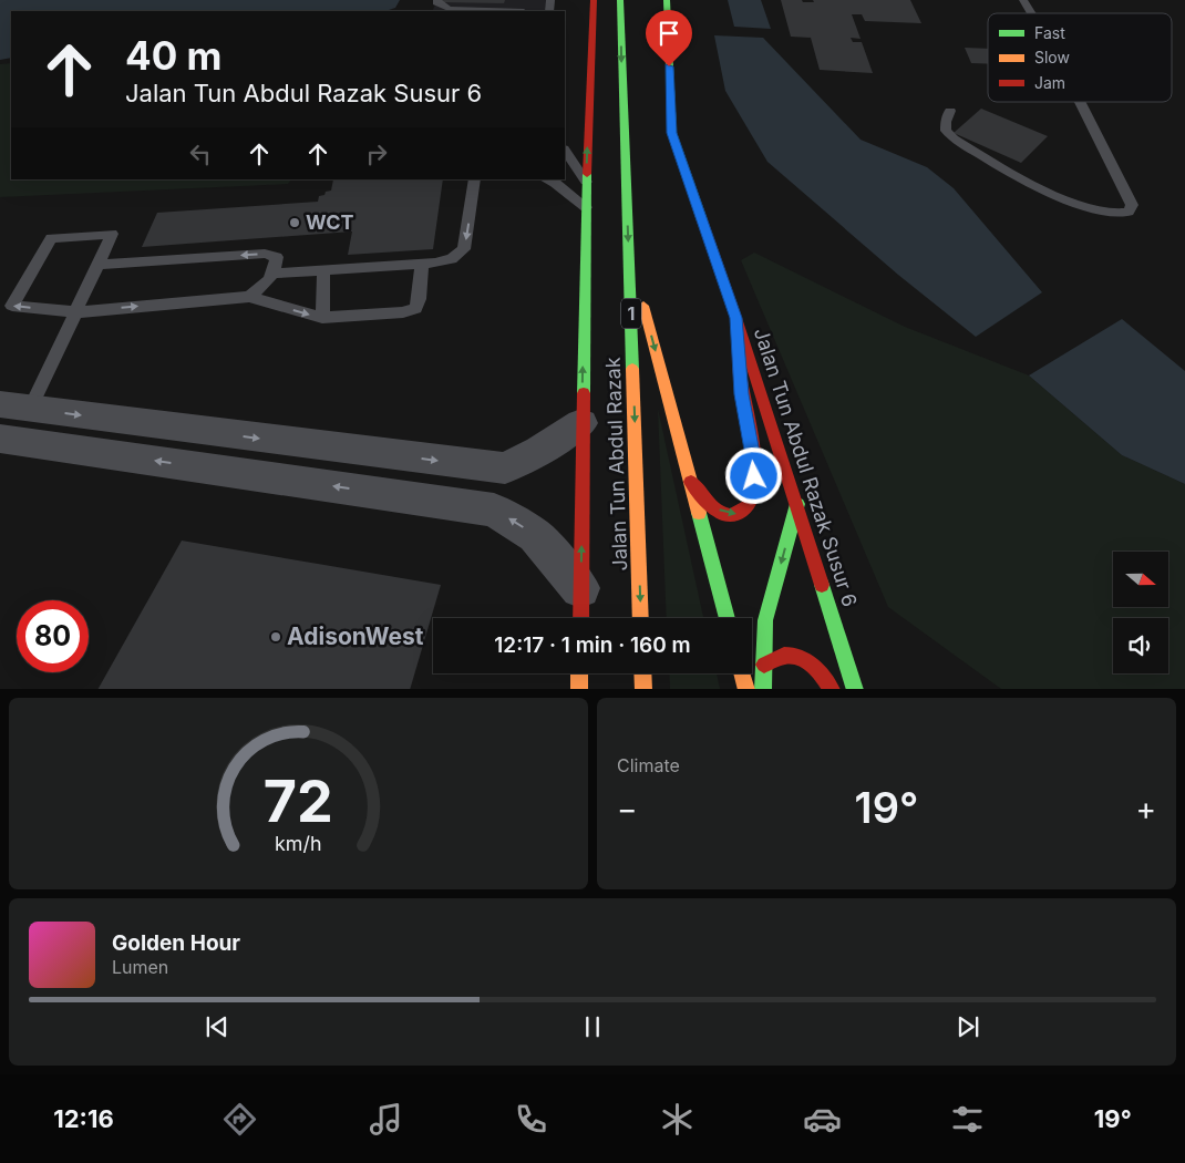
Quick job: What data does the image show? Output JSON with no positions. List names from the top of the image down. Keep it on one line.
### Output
{"streets":{"main road":["1","Jalan Tun Abdul Razak","Jalan Tun Abdul Razak Susur 6"]},"places":["WCT","AdisonWest"],"legend":["Fast","Slow","Jam"],"north":"right","page":{"turn":["40 m","Jalan Tun Abdul Razak Susur 6"],"limit":"80","trip":"12:17 · 1 min · 160 m","tile":"Climate","heat":["−","19°","+"],"song":["Golden Hour","Lumen"],"tabs":["12:16","19°"],"gauge":["72","km/h"]}}
